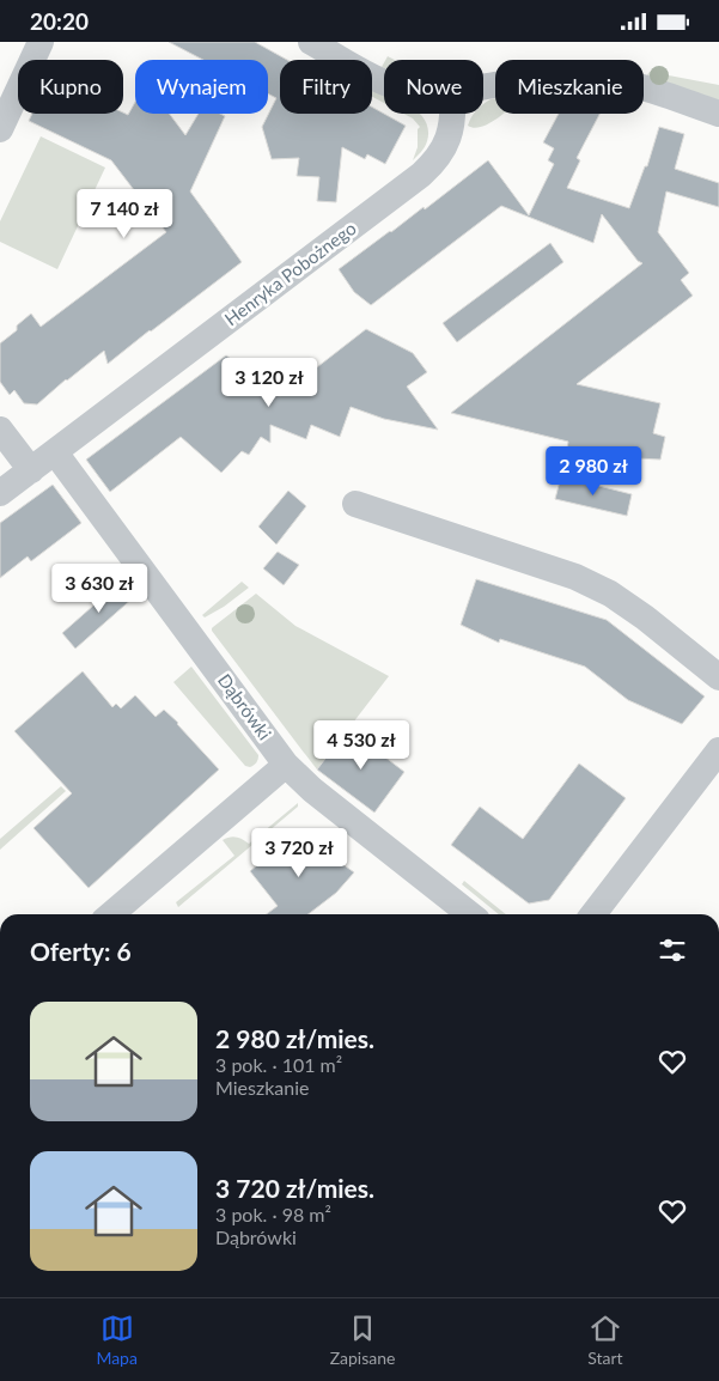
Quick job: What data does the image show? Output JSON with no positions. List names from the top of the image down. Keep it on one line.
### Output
{"streets":{"street":["Henryka Pobożnego","Dąbrówki"]},"crossings":[["Henryka Pobożnego","Dąbrówki"]],"page":{"status":"20:20","chip":["Kupno","Wynajem","Filtry","Nowe","Mieszkanie"],"price":["7 140 zł","3 120 zł","2 980 zł","3 630 zł","4 530 zł","3 720 zł"],"heading":"Oferty: 6","list":[{"name":"2 980 zł/mies.","note":"3 pok. · 101 m² · Mieszkanie"},{"name":"3 720 zł/mies.","note":"3 pok. · 98 m² · Dąbrówki"}],"tabs":["Mapa","Zapisane","Start"]}}
